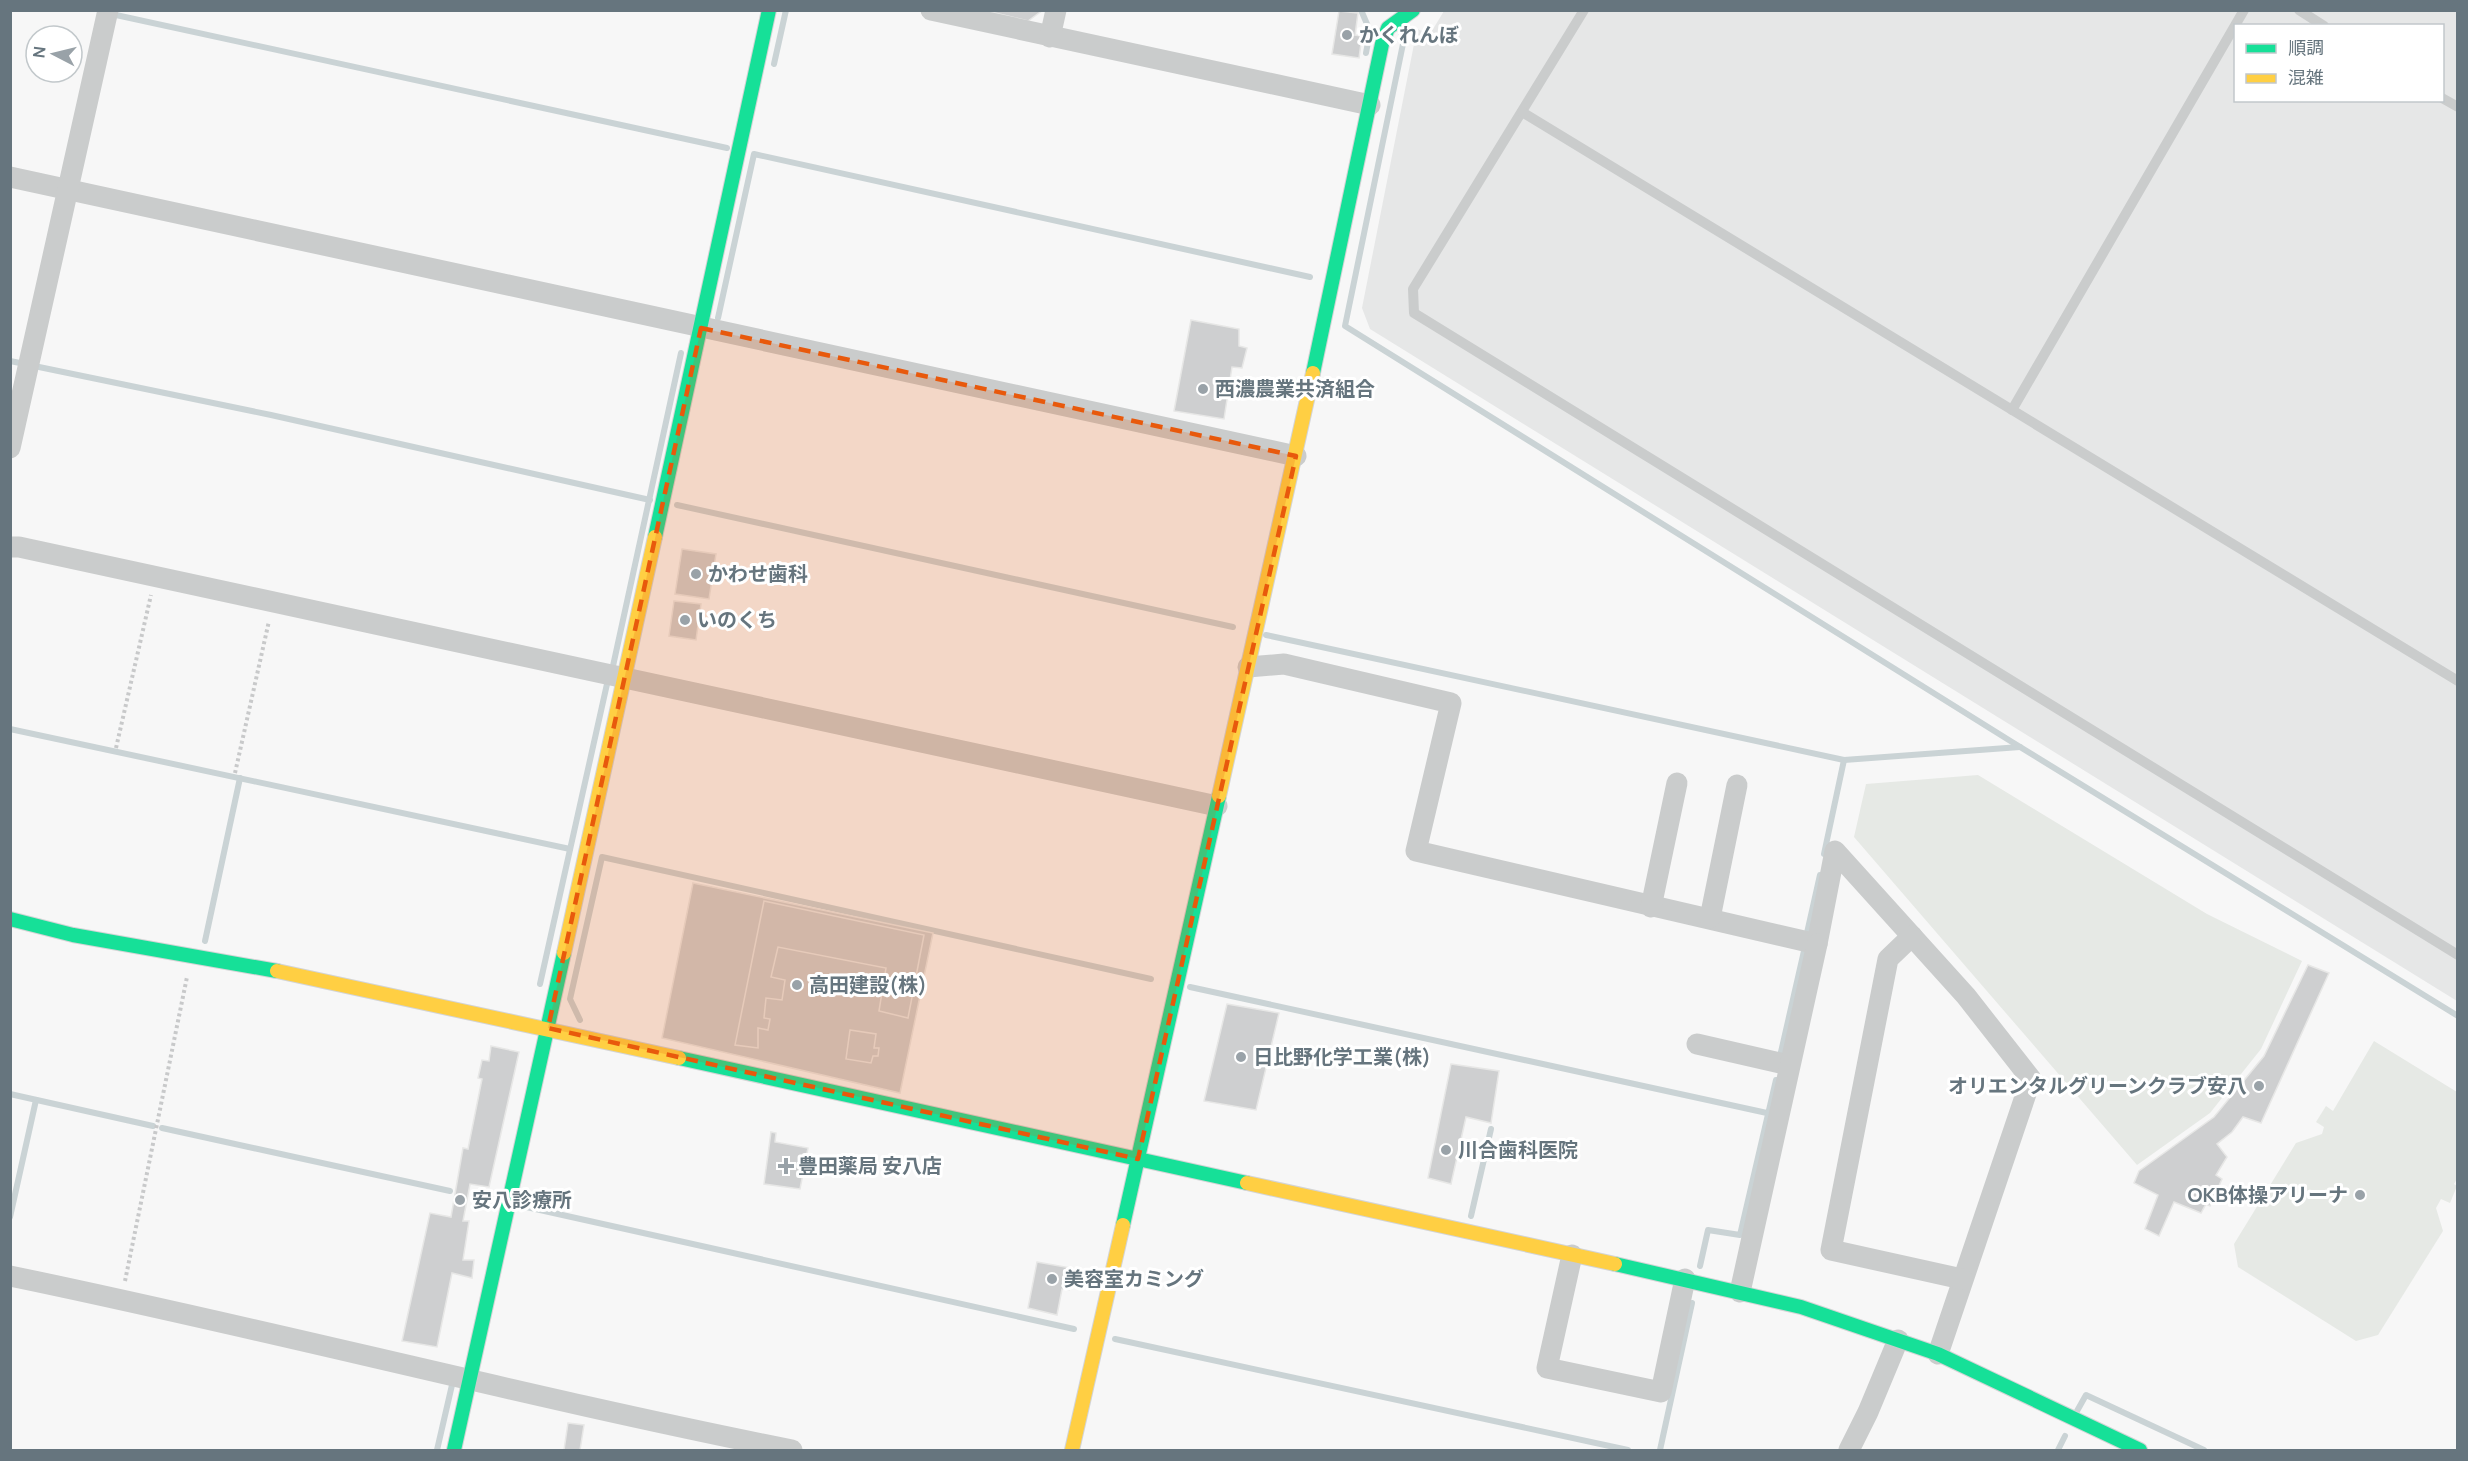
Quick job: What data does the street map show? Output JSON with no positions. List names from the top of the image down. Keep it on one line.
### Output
{"places":{"other":["かくれんぼ","西濃農業共済組合","かわせ歯科","いのくち","高田建設(株)","日比野化学工業(株)","オリエンタルグリーンクラブ安八","川合歯科医院","OKB体操アリーナ","安八診療所","美容室カミング"],"health":["豊田薬局 安八店"]},"legend":["順調","混雑"],"north":"left"}
